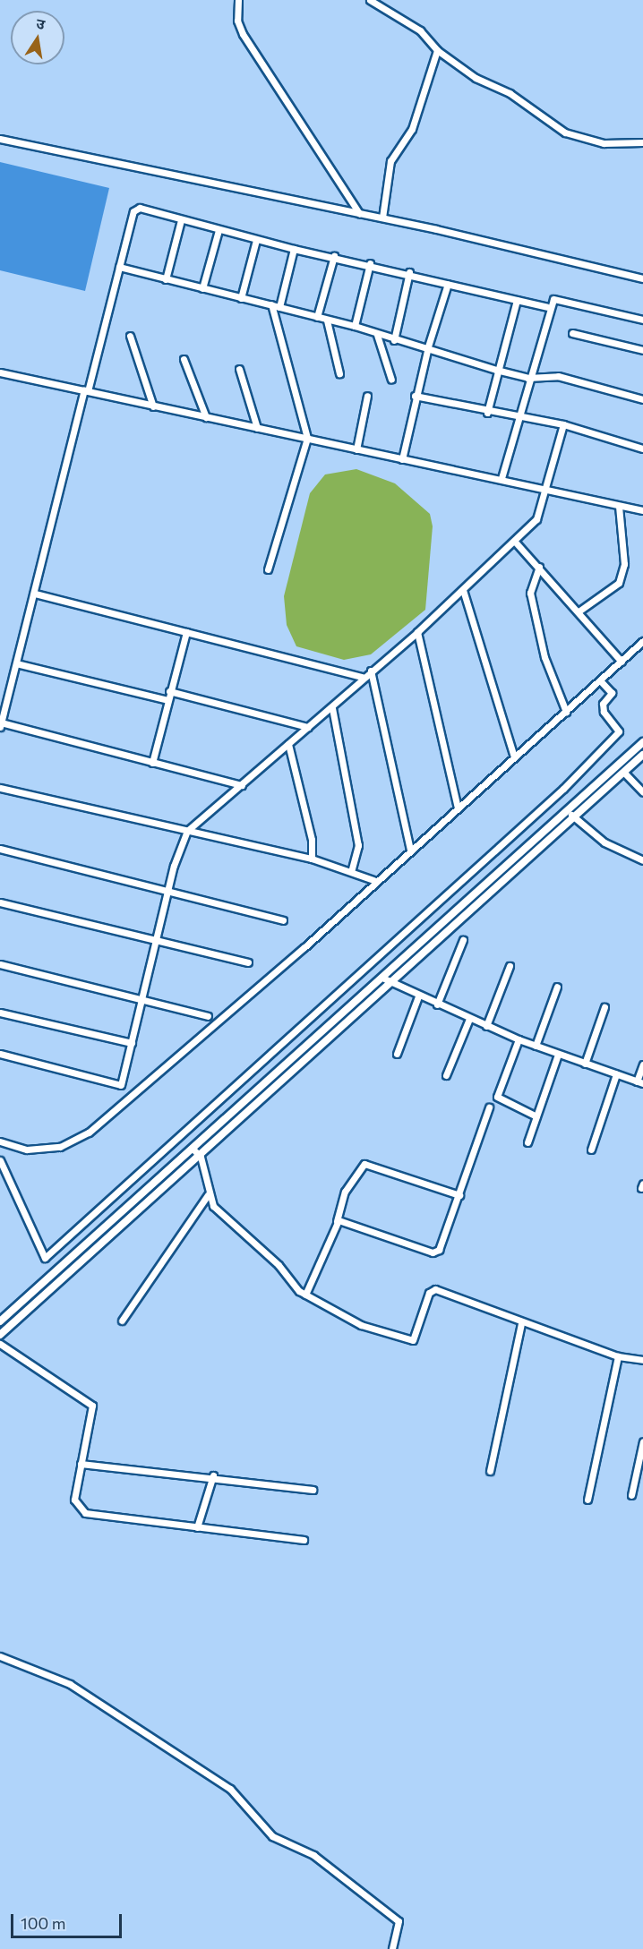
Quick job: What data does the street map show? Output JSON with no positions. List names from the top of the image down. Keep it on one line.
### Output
{"scale_bar":"100 m","north":"top"}
